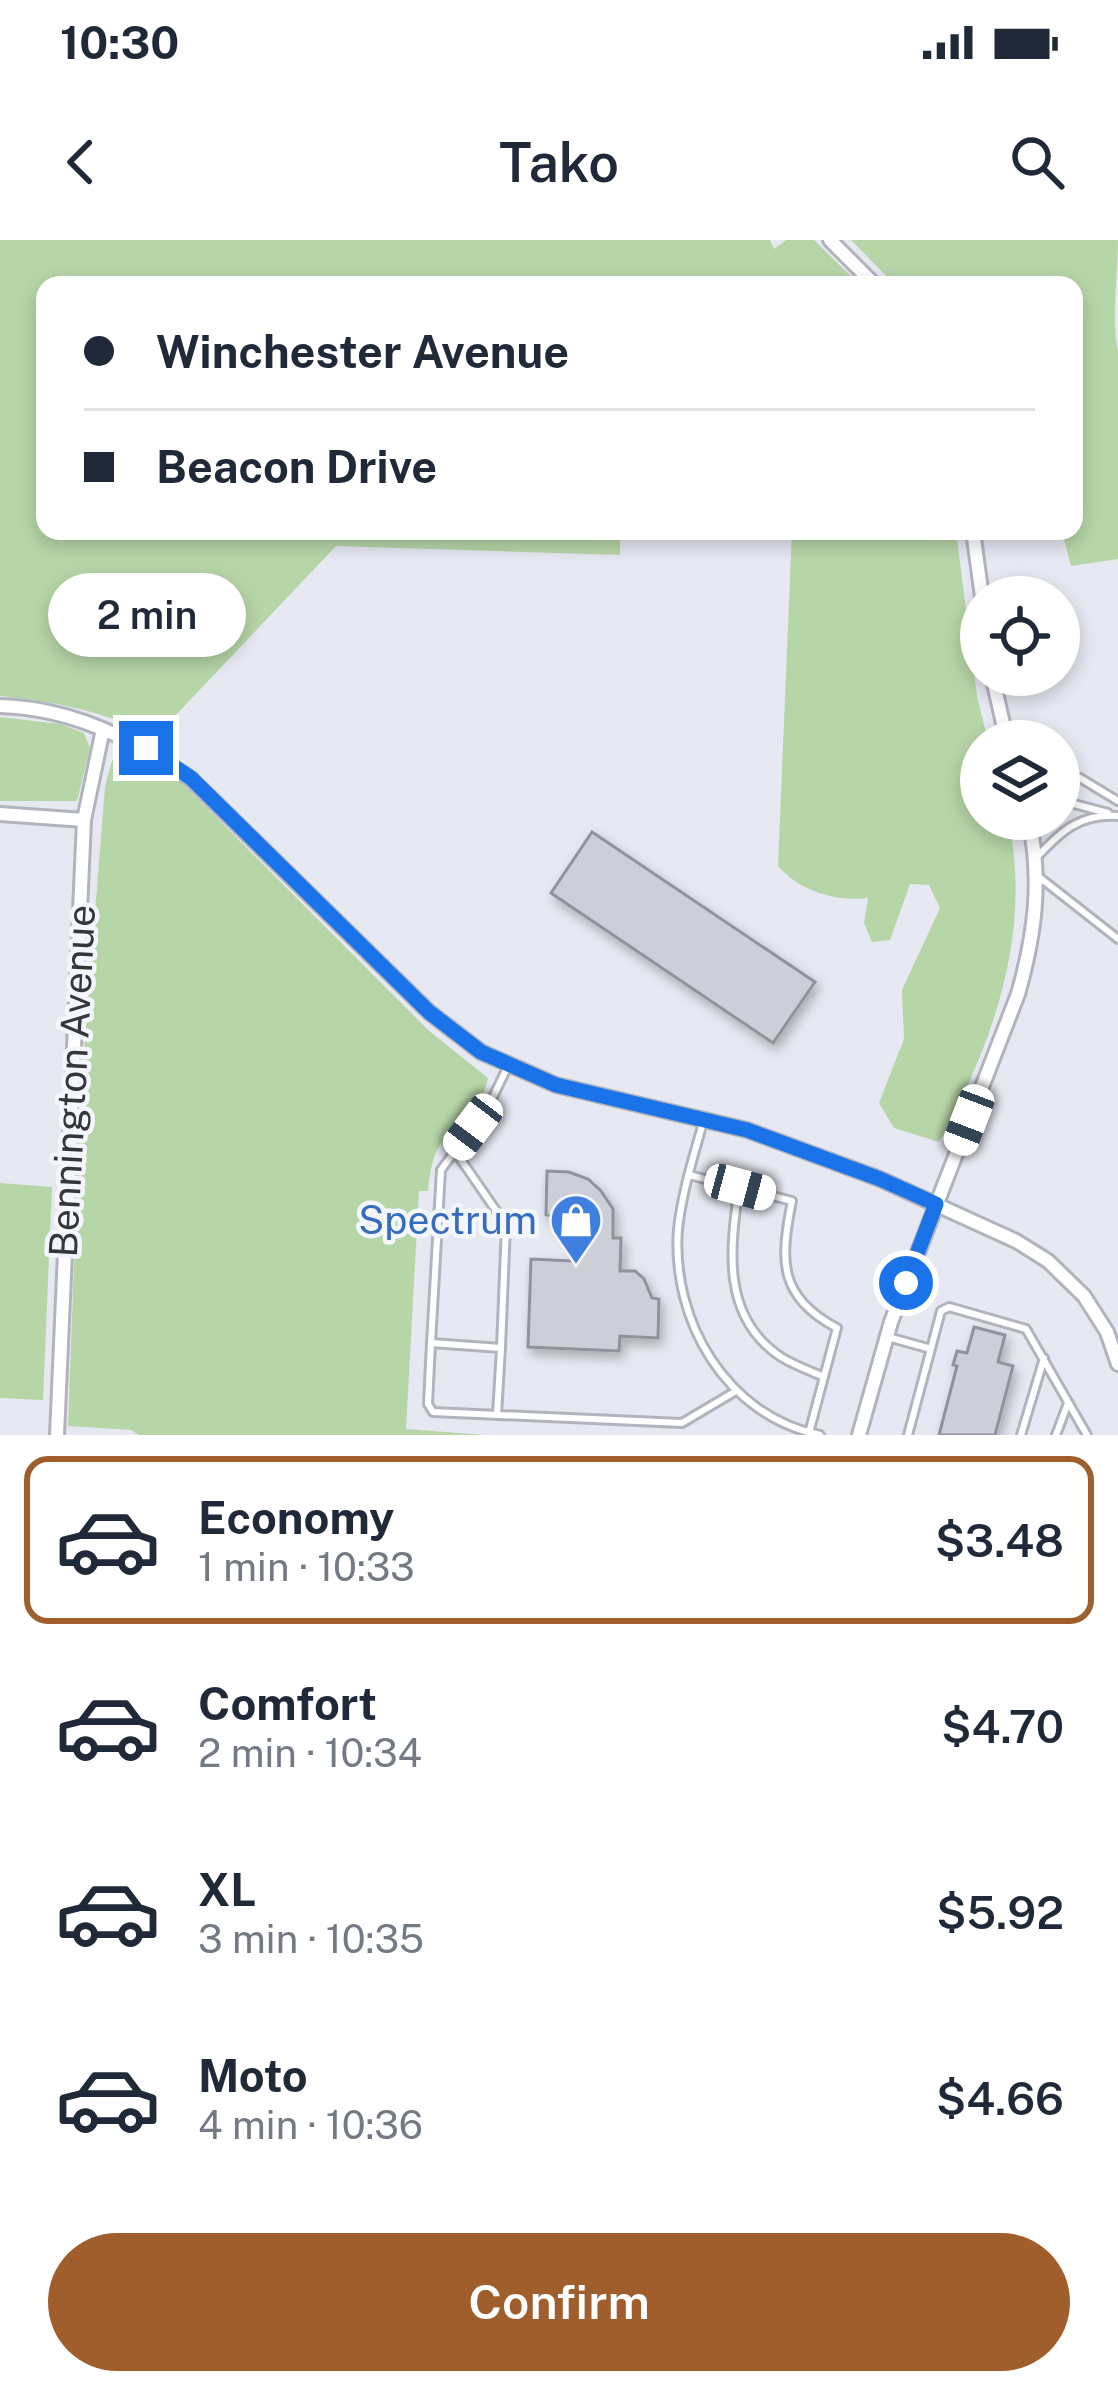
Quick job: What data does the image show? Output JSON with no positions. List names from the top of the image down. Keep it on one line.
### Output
{"streets":{"street":["Bennington Avenue"]},"places":{"shop":["Spectrum"]},"page":{"status":"10:30","header":"Tako","banner":["Winchester Avenue","Beacon Drive"],"bubble":"2 min","list":[{"name":"Economy","note":"1 min · 10:33","value":"$3.48"},{"name":"Comfort","note":"2 min · 10:34","value":"$4.70"},{"name":"XL","note":"3 min · 10:35","value":"$5.92"},{"name":"Moto","note":"4 min · 10:36","value":"$4.66"}],"buttons":"Confirm"}}
